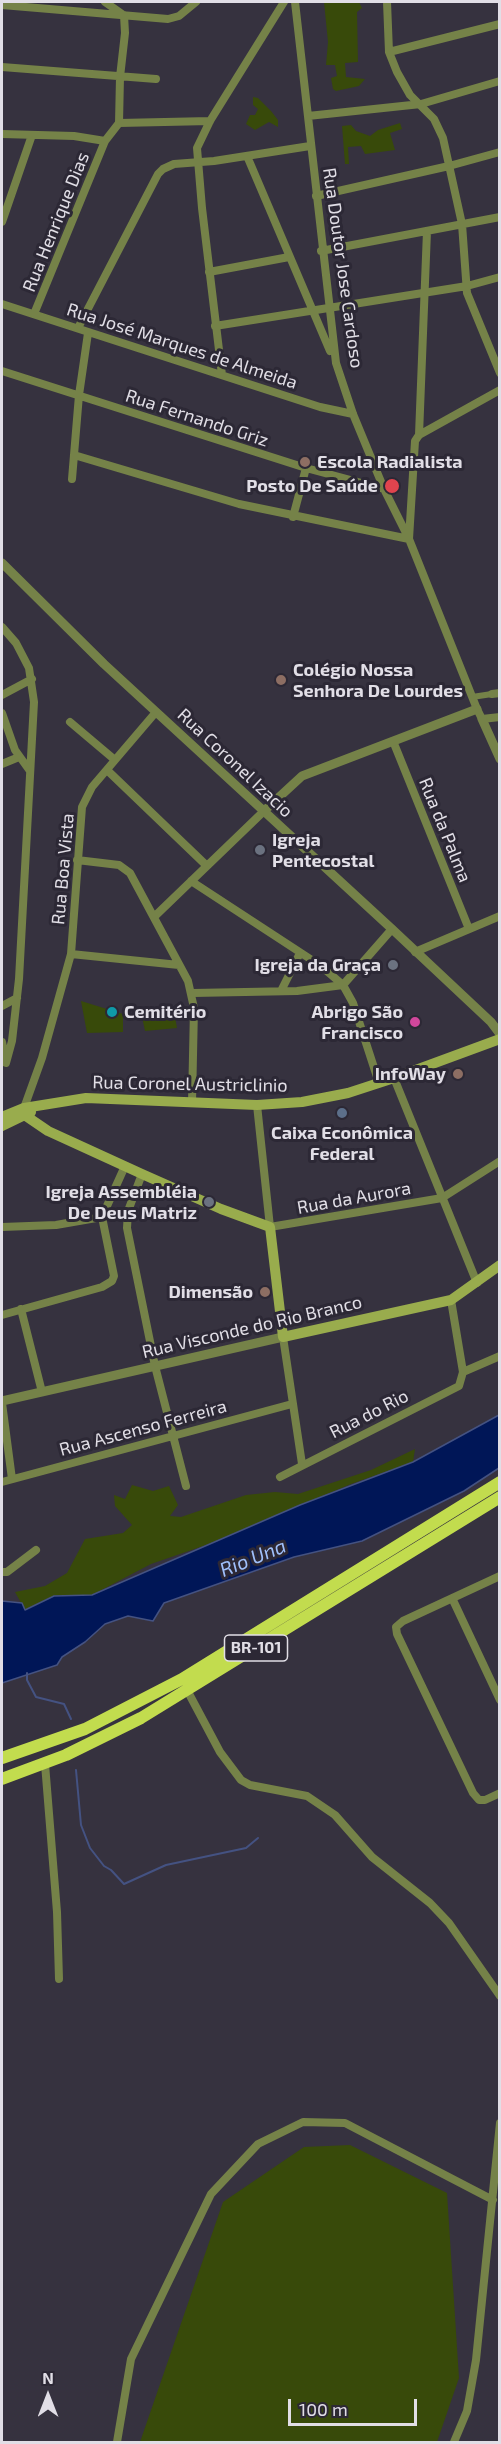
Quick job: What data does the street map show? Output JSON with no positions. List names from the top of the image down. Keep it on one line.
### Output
{"streets":{"highway":["BR-101"],"main road":["Rua Coronel Austriclinio","Rua Visconde do Rio Branco"],"street":["Rua Henrique Dias","Rua Doutor Jose Cardoso","Rua José Marques de Almeida","Rua Fernando Griz","Rua Coronel Izacio","Rua da Palma","Rua Boa Vista","Rua da Aurora","Rua do Rio","Rua Ascenso Ferreira"]},"crossings":[["Rua Henrique Dias","Rua José Marques de Almeida"],["Rua Doutor Jose Cardoso","Rua José Marques de Almeida"],["Rua Doutor Jose Cardoso","Rua Fernando Griz"],["Rua Coronel Izacio","Rua Boa Vista"],["Rua Coronel Izacio","Rua Coronel Austriclinio"],["Rua Boa Vista","Rua Coronel Austriclinio"]],"water":["Rio Una"],"places":["Escola Radialista","Posto De Saúde","Colégio Nossa Senhora De Lourdes","Igreja Pentecostal","Igreja da Graça","Cemitério","Abrigo São Francisco","InfoWay","Caixa Econômica Federal","Igreja Assembléia De Deus Matriz","Dimensão"],"scale_bar":"100 m","north":"top"}
